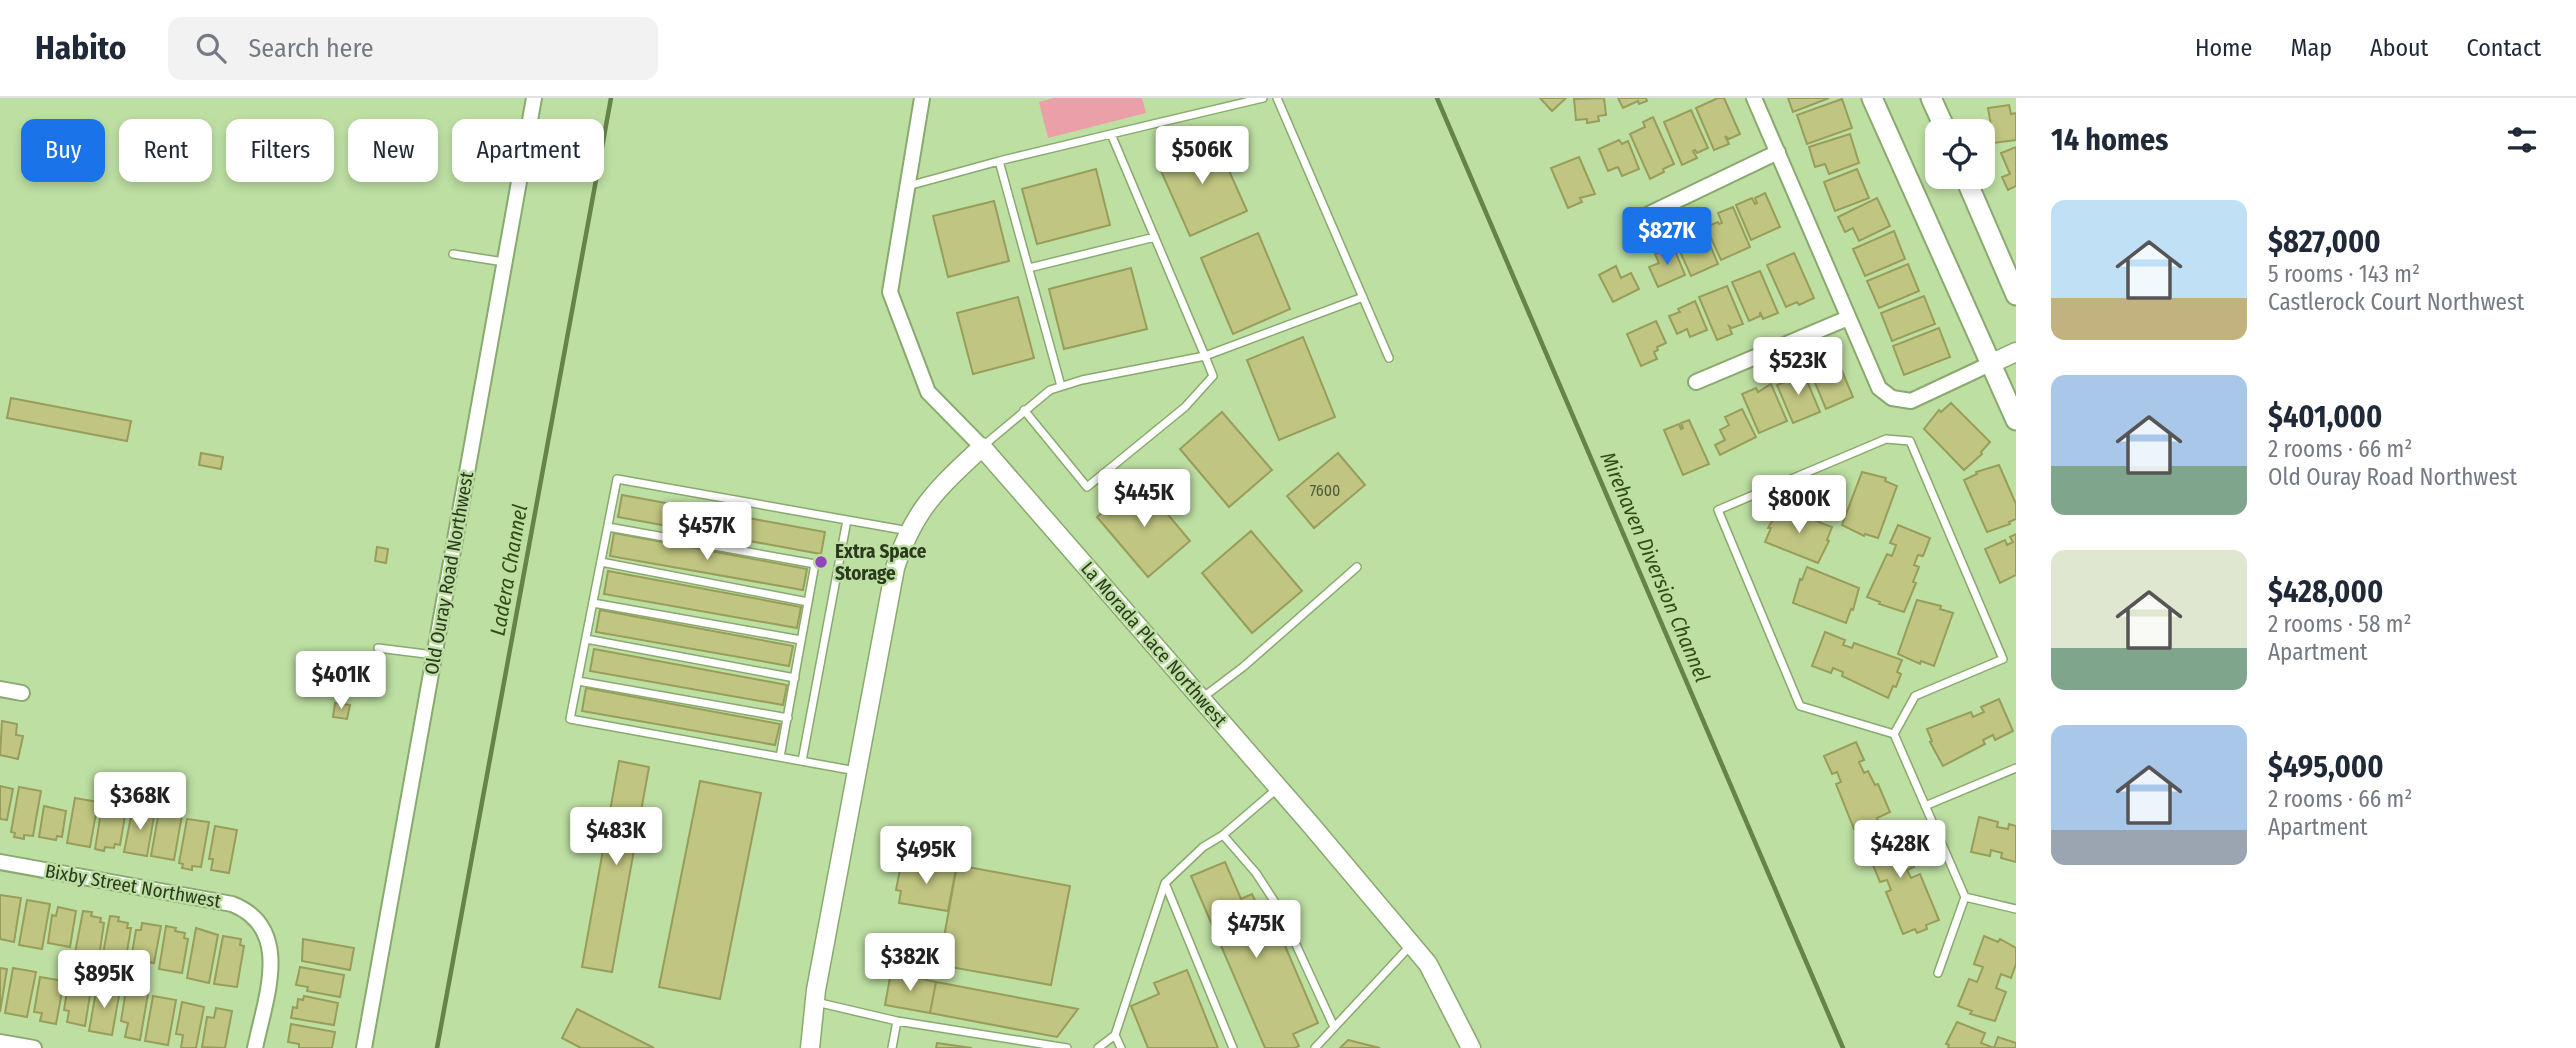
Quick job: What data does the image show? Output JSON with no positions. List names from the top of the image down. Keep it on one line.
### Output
{"streets":{"street":["Old Ouray Road Northwest","La Morada Place Northwest","Bixby Street Northwest"]},"water":["Mirehaven Diversion Channel","Ladera Channel"],"places":["Extra Space Storage"],"house_numbers":["7600"],"page":{"header":"Habito","search":"Search here","nav":["Home","Map","About","Contact"],"heading":"14 homes","chip":["Buy","Rent","Filters","New","Apartment"],"price":["$506K","$827K","$523K","$445K","$800K","$457K","$401K","$368K","$483K","$428K","$495K","$475K","$382K","$895K"],"list":[{"name":"$827,000","note":"5 rooms · 143 m² · Castlerock Court Northwest"},{"name":"$401,000","note":"2 rooms · 66 m² · Old Ouray Road Northwest"},{"name":"$428,000","note":"2 rooms · 58 m² · Apartment"},{"name":"$495,000","note":"2 rooms · 66 m² · Apartment"}]}}
